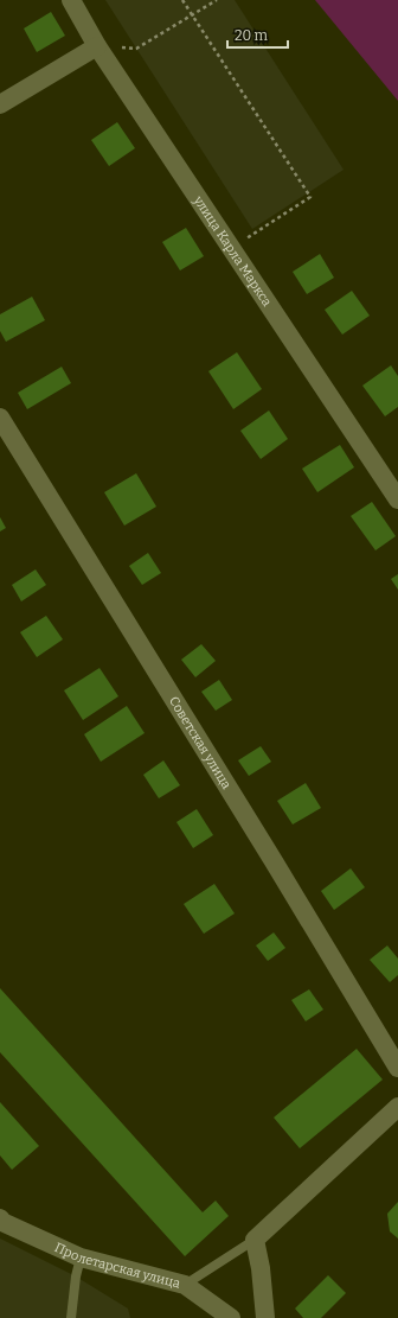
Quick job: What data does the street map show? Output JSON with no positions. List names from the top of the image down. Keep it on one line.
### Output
{"streets":{"street":["улица Карла Маркса","Советская улица","Пролетарская улица"]},"scale_bar":"20 m"}
